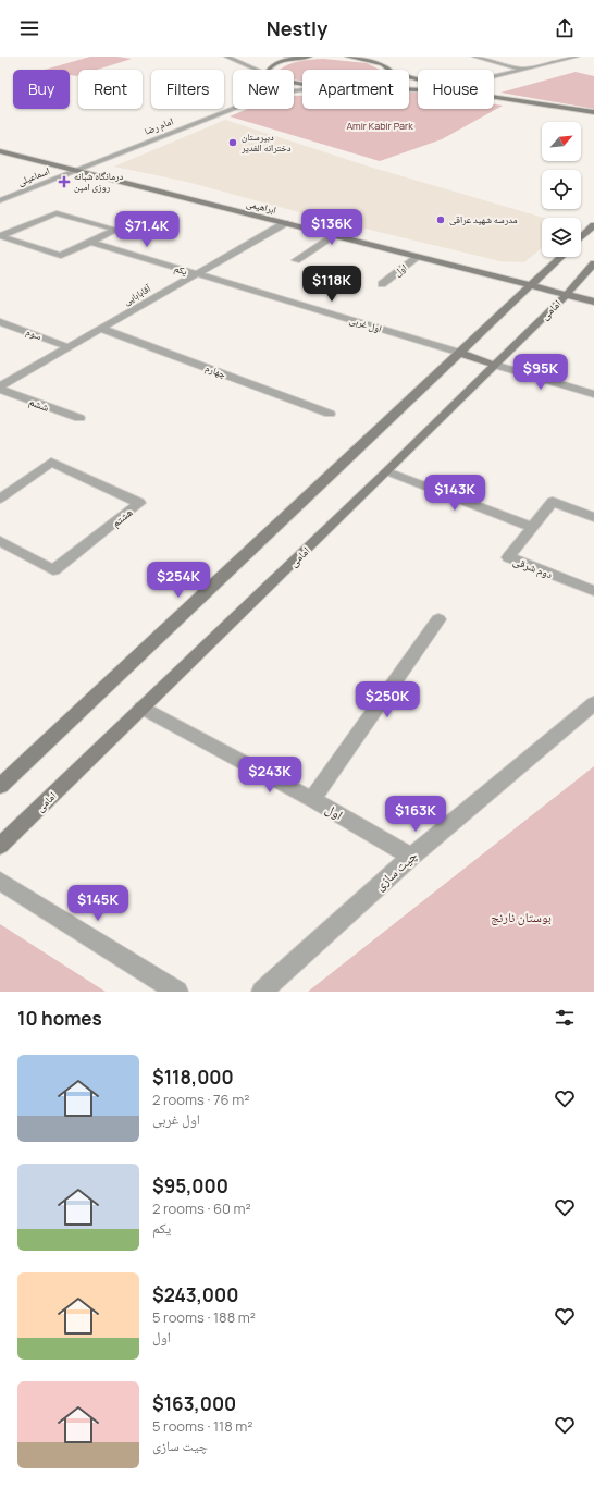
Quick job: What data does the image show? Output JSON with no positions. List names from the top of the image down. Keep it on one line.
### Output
{"streets":{"main road":["ابراهیمی","امامی"],"street":["امام رضا","اسماعیلی","یکم","اول","آقابابایی","اول غربی","سوم","چهارم","ششم","هشتم","دوم شرقی","چیت سازی"]},"crossings":[["امام رضا","اسماعیلی"],["امام رضا","ابراهیمی"],["اسماعیلی","ابراهیمی"],["ابراهیمی","اول"],["ابراهیمی","آقابابایی"],["ابراهیمی","امامی"],["یکم","آقابابایی"],["یکم","اول غربی"],["اول","امامی"],["اول","چیت سازی"],["آقابابایی","اول غربی"],["آقابابایی","سوم"],["آقابابایی","چهارم"],["آقابابایی","ششم"]],"parks":["Amir Kabir Park","بوستان نارنج"],"places":{"other":["دبیرستان دخترانه الغدیر","مدرسه شهید عراقی"],"health":["درمانگاه شبانه روزی امین"]},"north":"top right","page":{"header":"Nestly","chip":["Buy","Rent","Filters","New","Apartment","House"],"price":["$136K","$71.4K","$118K","$95K","$143K","$254K","$250K","$243K","$163K","$145K"],"heading":"10 homes","list":[{"name":"$118,000","note":"2 rooms · 76 m² · اول غربی"},{"name":"$95,000","note":"2 rooms · 60 m² · یکم"},{"name":"$243,000","note":"5 rooms · 188 m² · اول"},{"name":"$163,000","note":"5 rooms · 118 m² · چیت سازی"}]}}
